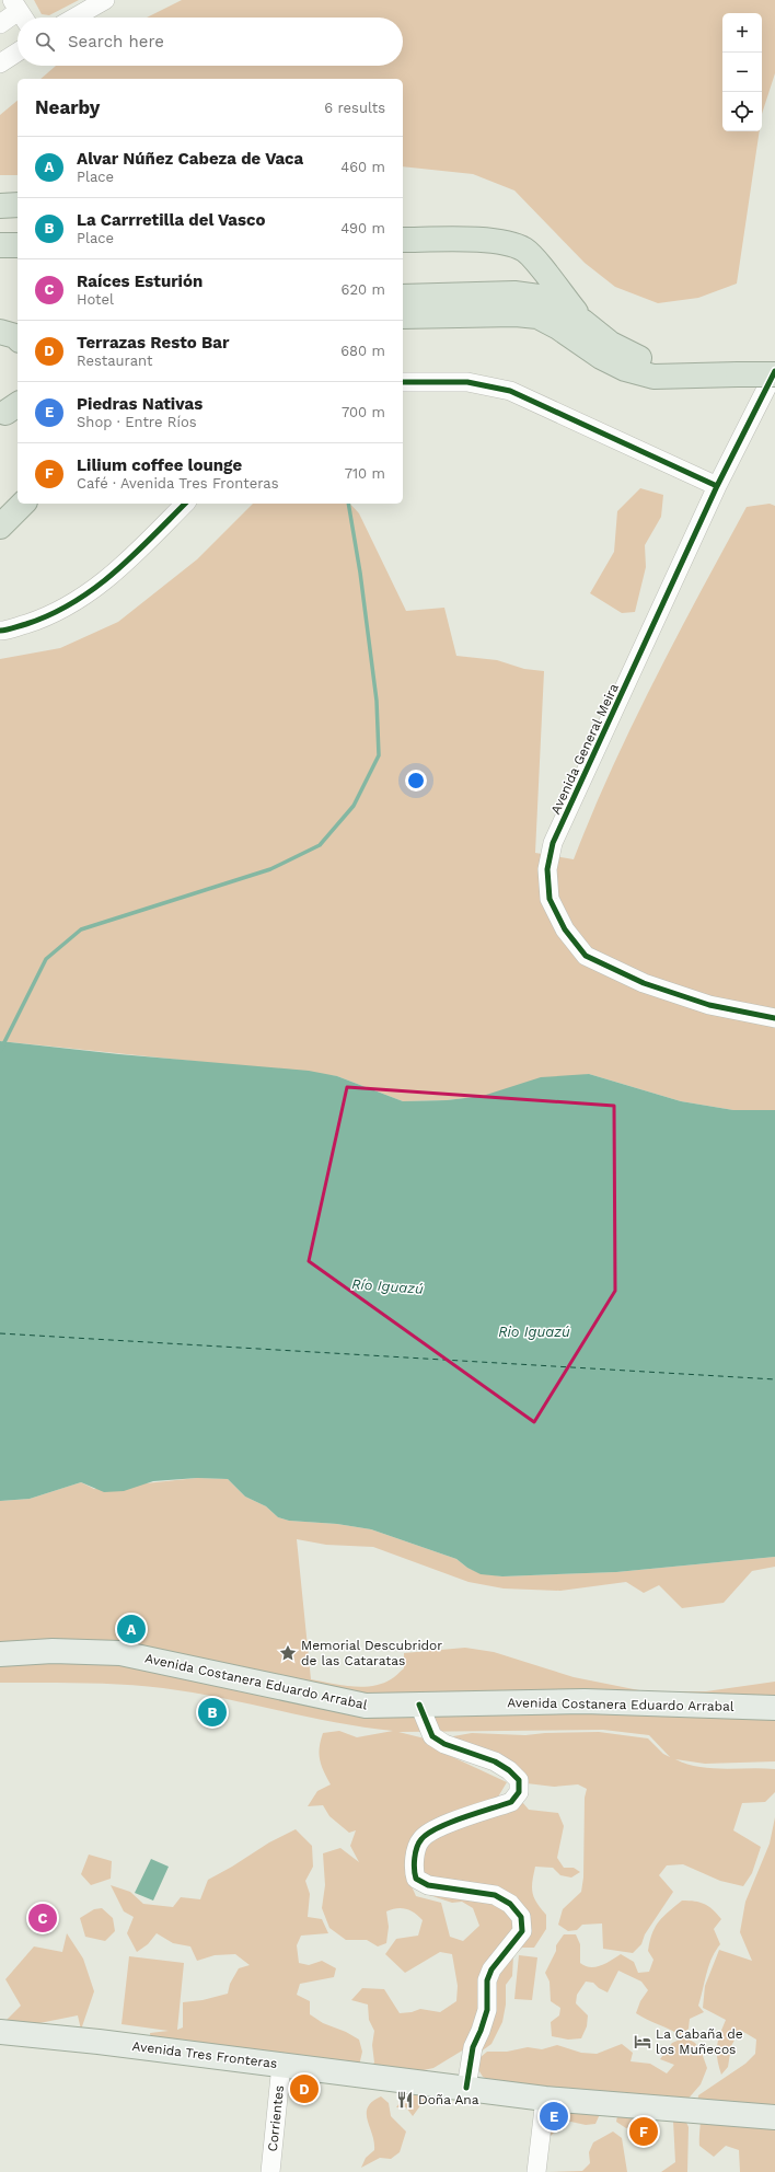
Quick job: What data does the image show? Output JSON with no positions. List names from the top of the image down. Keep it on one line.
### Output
{"streets":{"main road":["Avenida Costanera Eduardo Arrabal","Avenida Tres Fronteras"],"street":["Avenida General Meira","Corrientes"]},"crossings":[["Avenida Tres Fronteras","Corrientes"]],"water":["Río Iguazú","Rio Iguazú"],"places":{"place":["Memorial Descubridor de las Cataratas"],"hotel":["La Cabaña de los Muñecos"],"restaurant":["Doña Ana"]},"page":{"map_buttons":["+","−"],"search":"Search here","heading":["Nearby","6 results"],"list":[{"mark":"A","name":"Alvar Núñez Cabeza de Vaca","note":"Place","value":"460 m"},{"mark":"B","name":"La Carrretilla del Vasco","note":"Place","value":"490 m"},{"mark":"C","name":"Raíces Esturión","note":"Hotel","value":"620 m"},{"mark":"D","name":"Terrazas Resto Bar","note":"Restaurant","value":"680 m"},{"mark":"E","name":"Piedras Nativas","note":"Shop · Entre Ríos","value":"700 m"},{"mark":"F","name":"Lilium coffee lounge","note":"Café · Avenida Tres Fronteras","value":"710 m"}],"pins":["A","B","C","D","E","F"]}}
